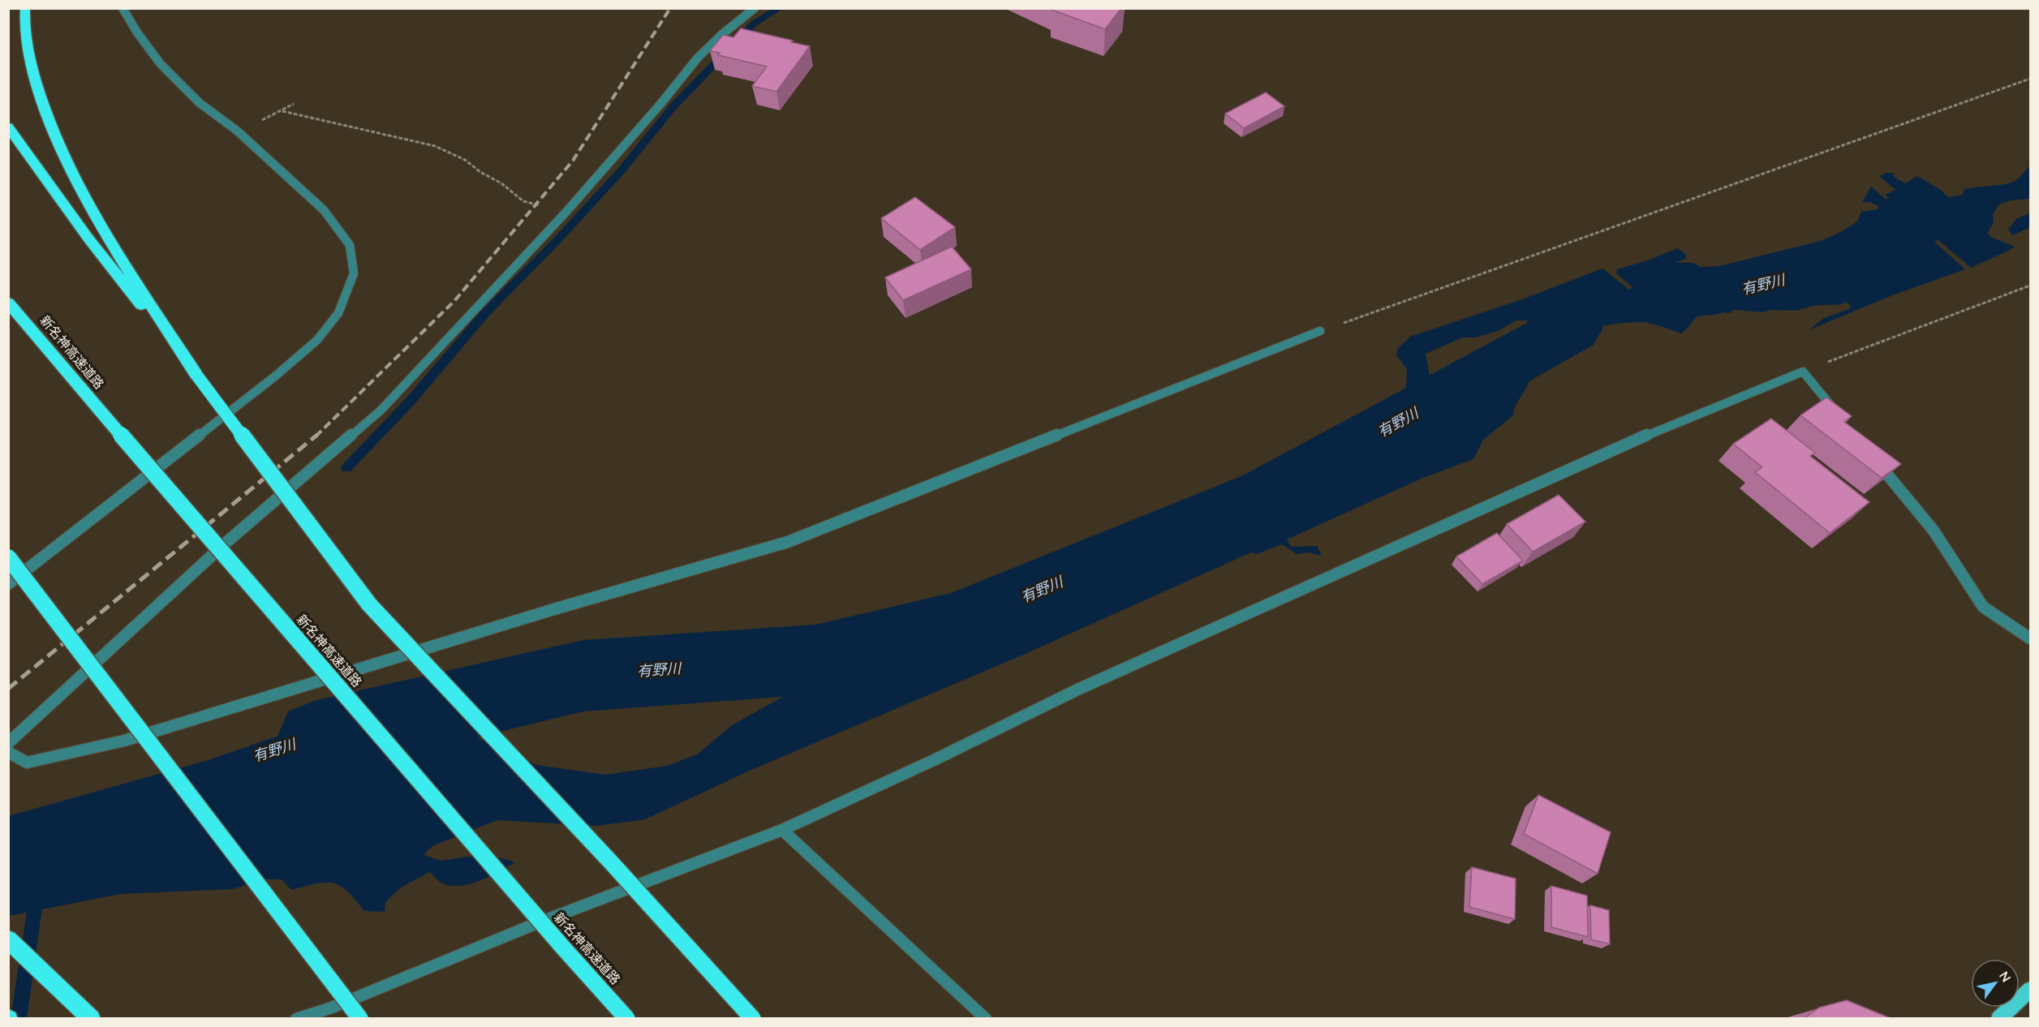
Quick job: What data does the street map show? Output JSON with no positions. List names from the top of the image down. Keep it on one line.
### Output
{"streets":{"highway":["新名神高速道路"]},"water":["有野川"],"north":"top right"}
